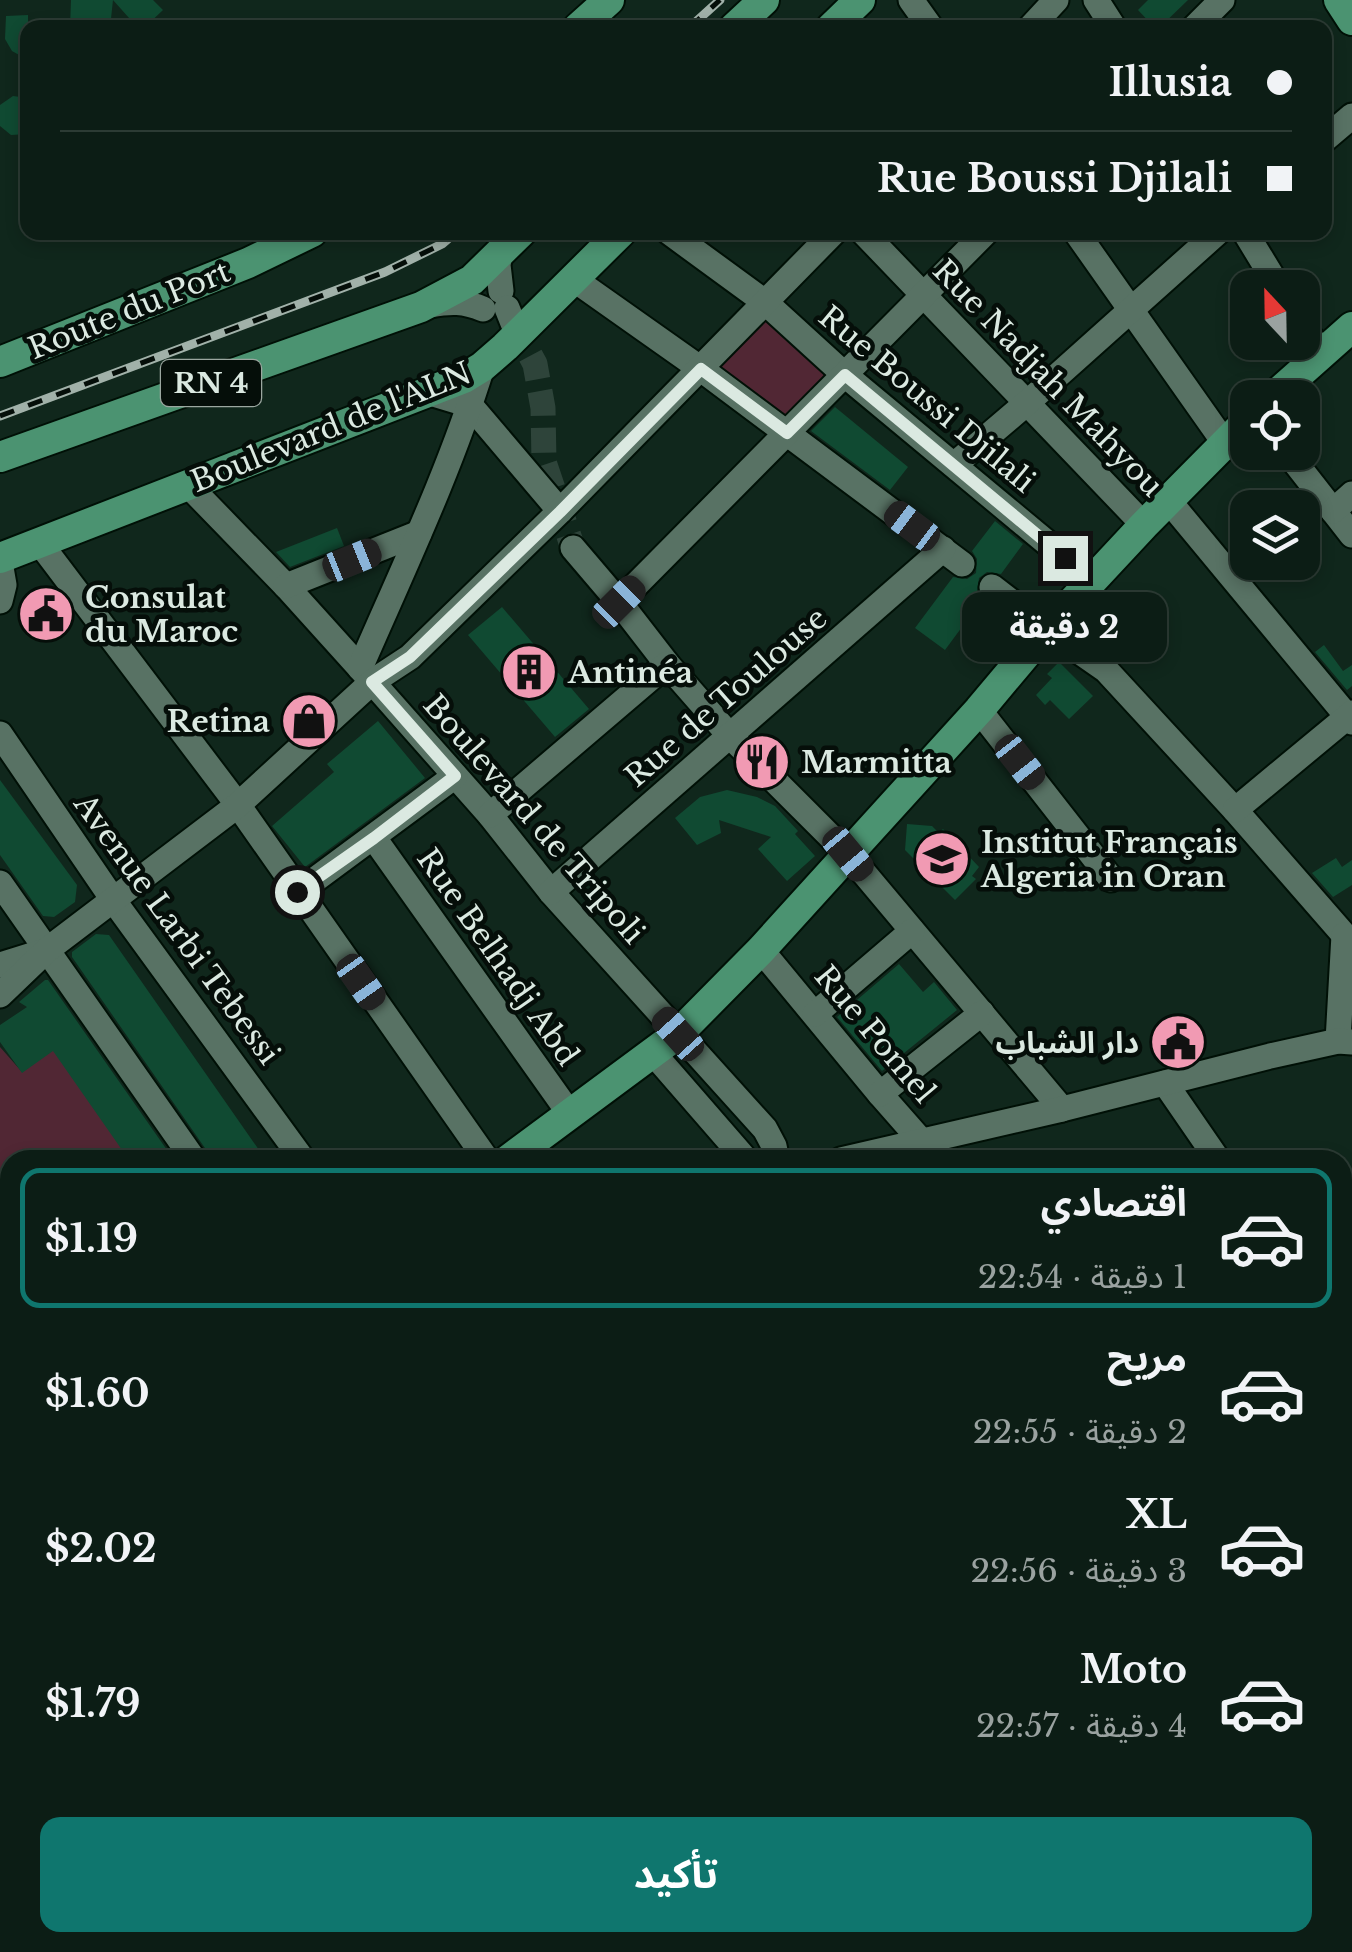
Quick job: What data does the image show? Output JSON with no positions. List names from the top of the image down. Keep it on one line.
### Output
{"streets":{"main road":["Route du Port","RN 4","Boulevard de l'ALN"],"street":["Rue Nadjah Mahyou","Rue Boussi Djilali","Rue de Toulouse","Boulevard de Tripoli","Avenue Larbi Tebessi","Rue Belhadj Abd","Rue Pomel"]},"crossings":[["Boulevard de l'ALN","Boulevard de Tripoli"],["Rue de Toulouse","Boulevard de Tripoli"]],"places":{"public building":["Consulat du Maroc","دار الشباب"],"building":["Antinéa"],"shop":["Retina"],"restaurant":["Marmitta"],"school or university":["Institut Français Algeria in Oran"]},"north":"top","page":{"banner":["Illusia","Rue Boussi Djilali"],"bubble":"2 دقيقة","list":[{"name":"اقتصادي","note":"1 دقيقة · 22:54","value":"$1.19"},{"name":"مريح","note":"2 دقيقة · 22:55","value":"$1.60"},{"name":"XL","note":"3 دقيقة · 22:56","value":"$2.02"},{"name":"Moto","note":"4 دقيقة · 22:57","value":"$1.79"}],"buttons":"تأكيد"}}
